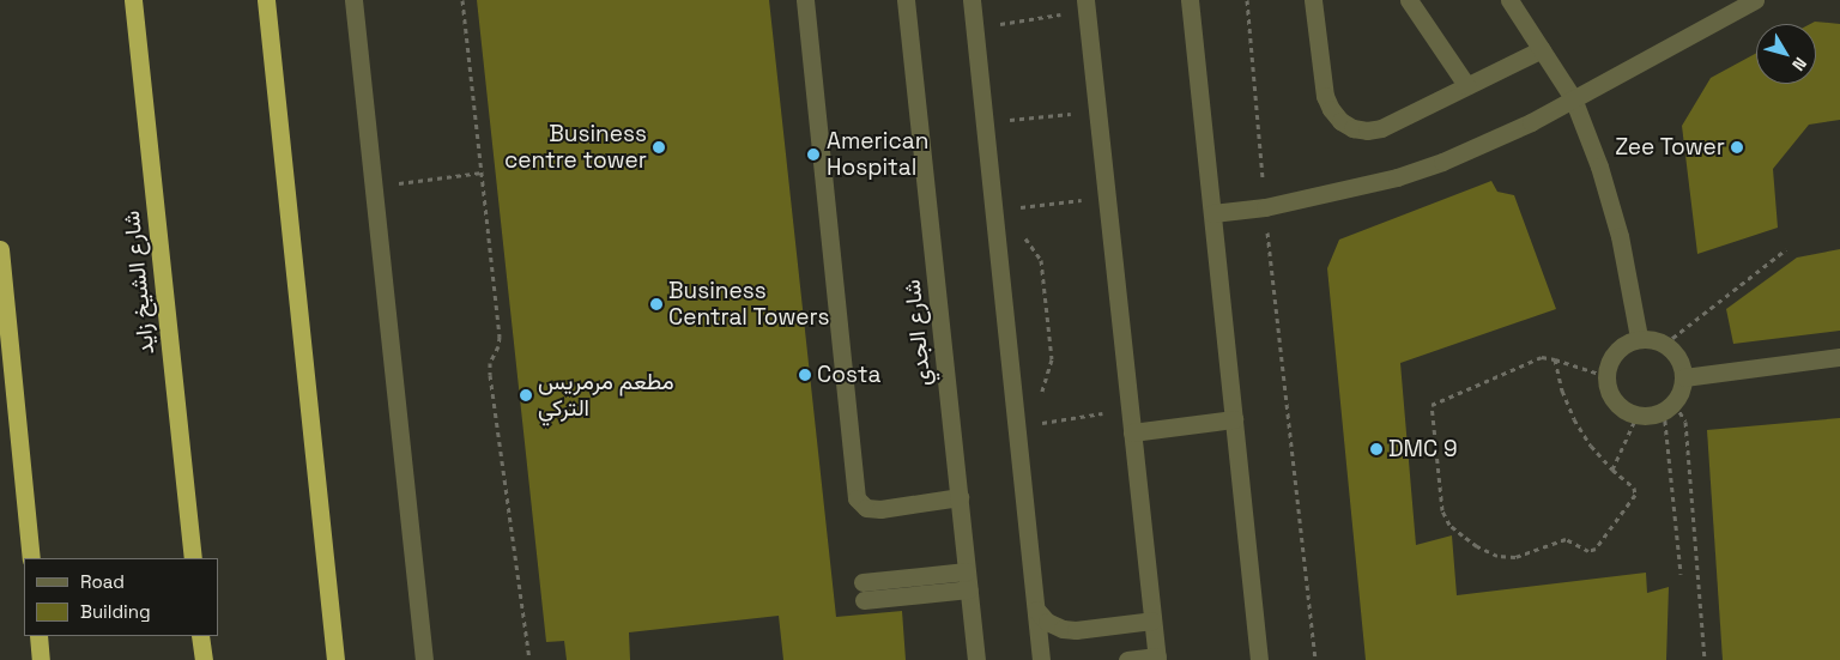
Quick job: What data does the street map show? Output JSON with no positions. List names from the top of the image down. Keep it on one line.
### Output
{"streets":{"highway":["شارع الشيخ زايد"],"street":["شارع الجدي"]},"places":["Business centre tower","Zee Tower","American Hospital","Business Central Towers","Costa","مطعم مرمريس التركي","DMC 9"],"legend":["Road","Building"],"north":"bottom right"}
